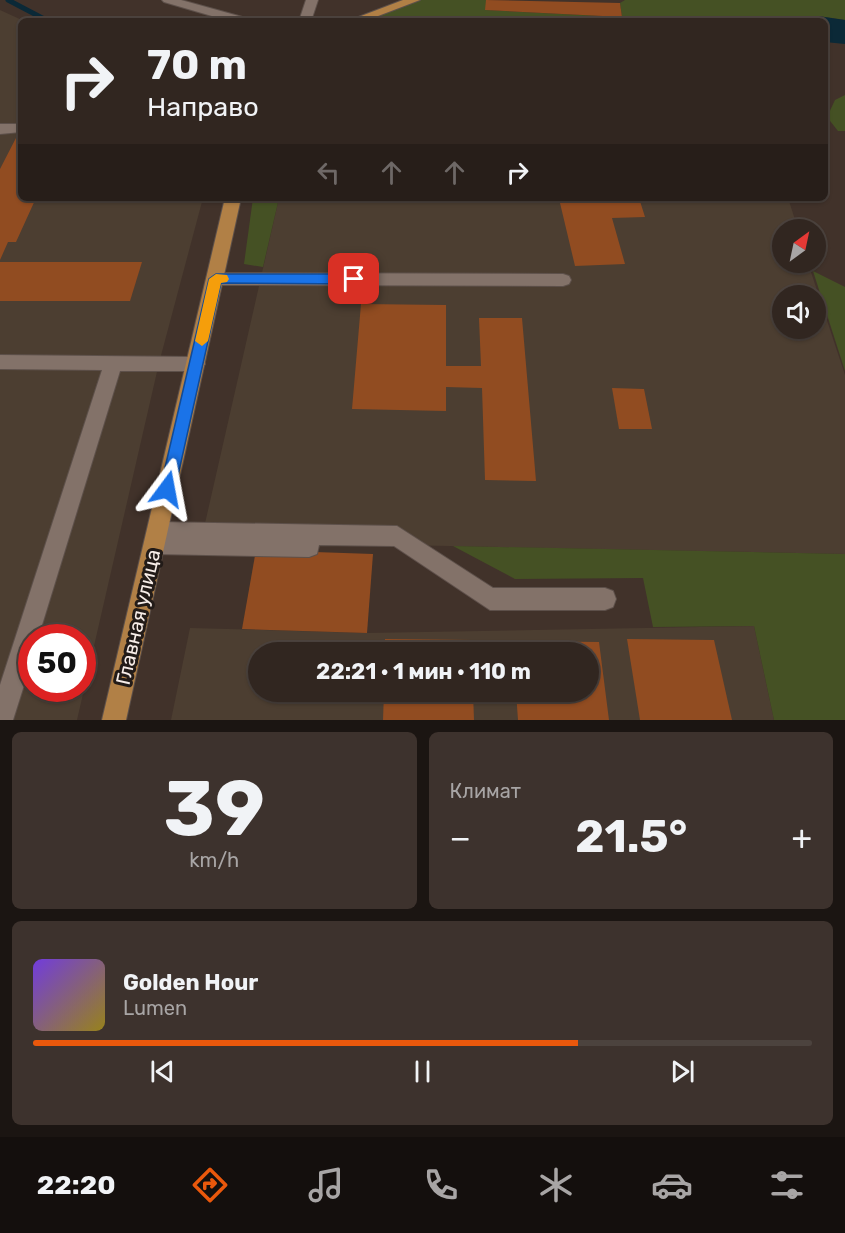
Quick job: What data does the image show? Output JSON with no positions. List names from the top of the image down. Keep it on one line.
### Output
{"streets":{"main road":["Главная улица"]},"north":"top right","page":{"turn":["70 m","Направо"],"limit":"50","trip":"22:21 · 1 мин · 110 m","tile":[["39","km/h"],"Климат"],"heat":["−","21.5°","+"],"song":["Golden Hour","Lumen"],"tabs":"22:20"}}
